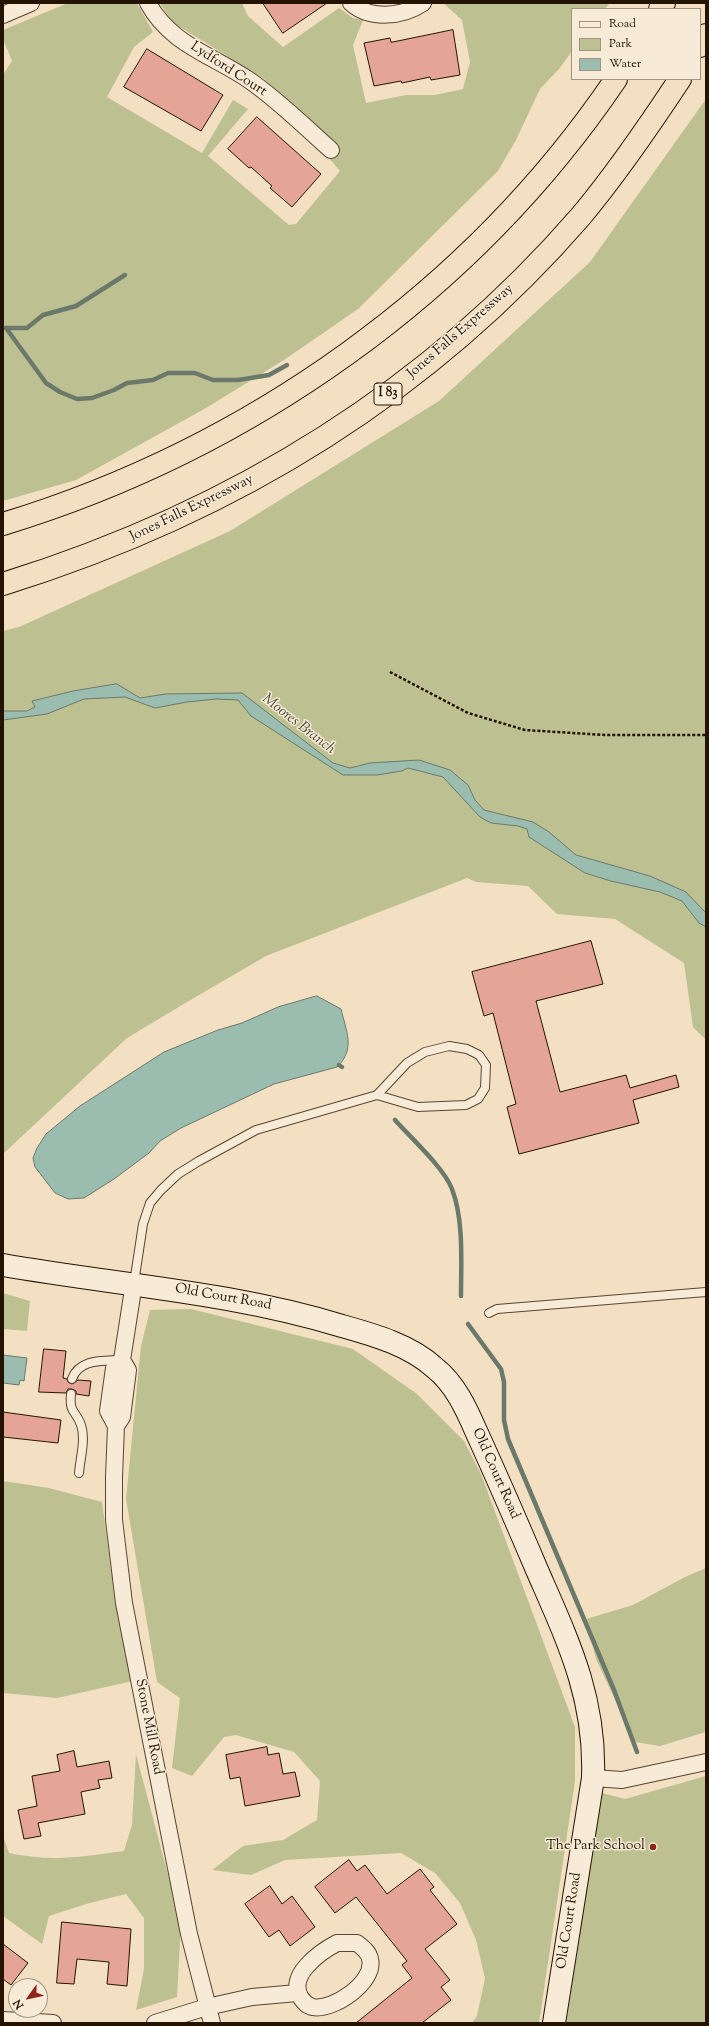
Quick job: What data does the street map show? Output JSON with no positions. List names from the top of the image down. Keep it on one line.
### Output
{"streets":{"highway":["Jones Falls Expressway","I 83"],"main road":["Old Court Road"],"street":["Lydford Court","Stone Mill Road"]},"crossings":[["Old Court Road","Stone Mill Road"]],"water":["Moores Branch"],"places":["The Park School"],"legend":["Road","Park","Water"],"north":"bottom left"}
